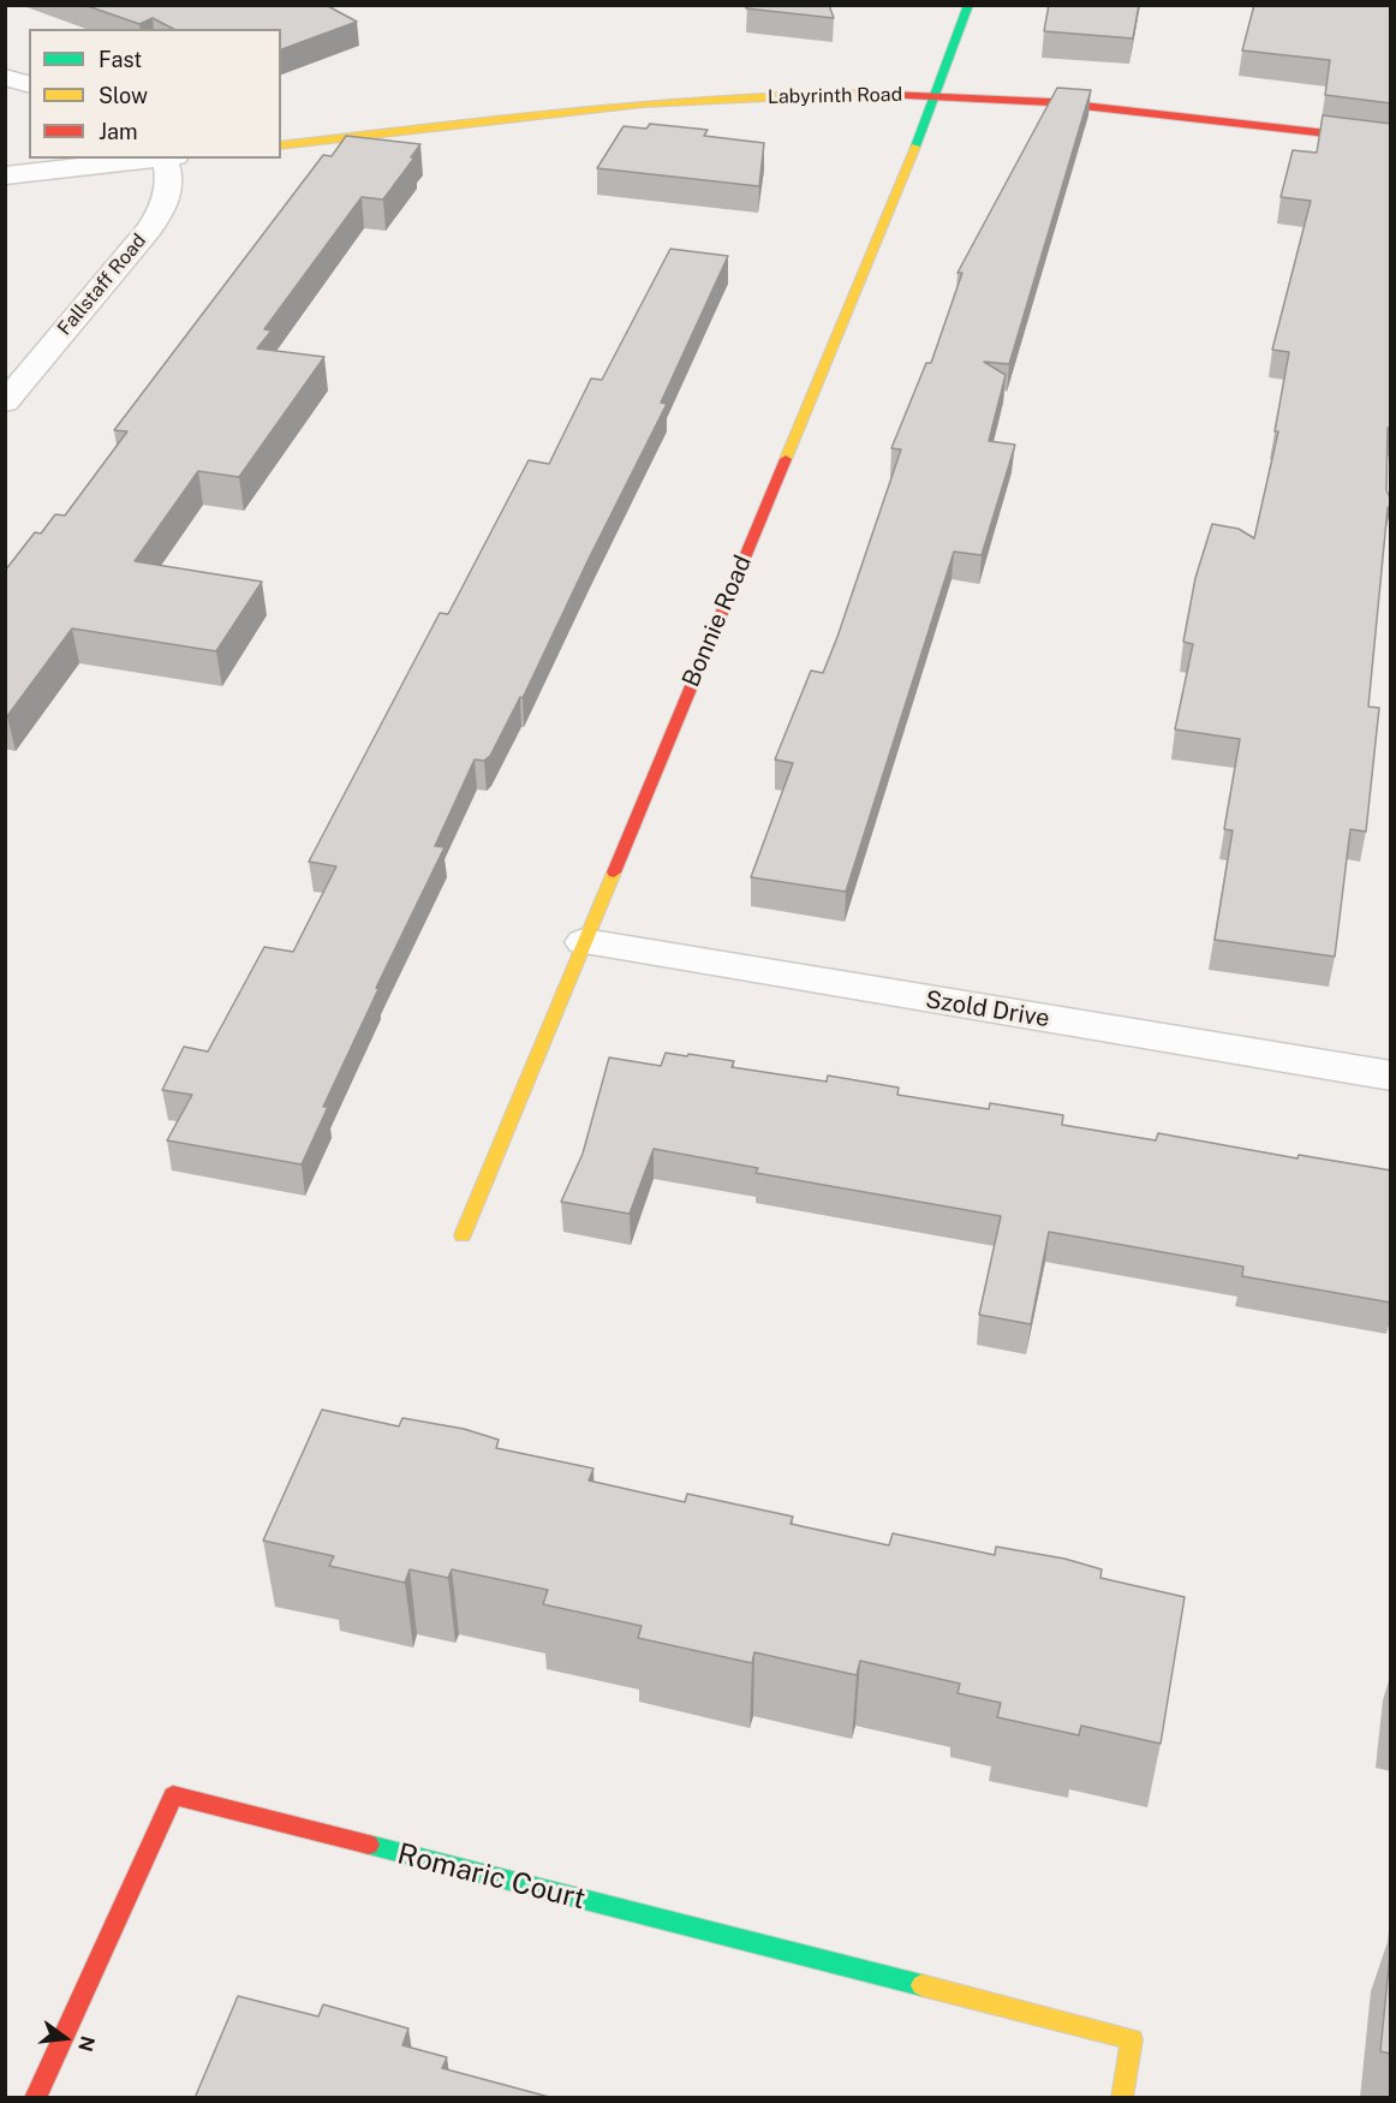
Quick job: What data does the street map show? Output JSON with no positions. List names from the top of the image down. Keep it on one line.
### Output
{"streets":{"street":["Labyrinth Road","Fallstaff Road","Bonnie Road","Szold Drive","Romaric Court"]},"crossings":[["Labyrinth Road","Bonnie Road"],["Bonnie Road","Szold Drive"]],"legend":["Fast","Slow","Jam"],"north":"right"}
